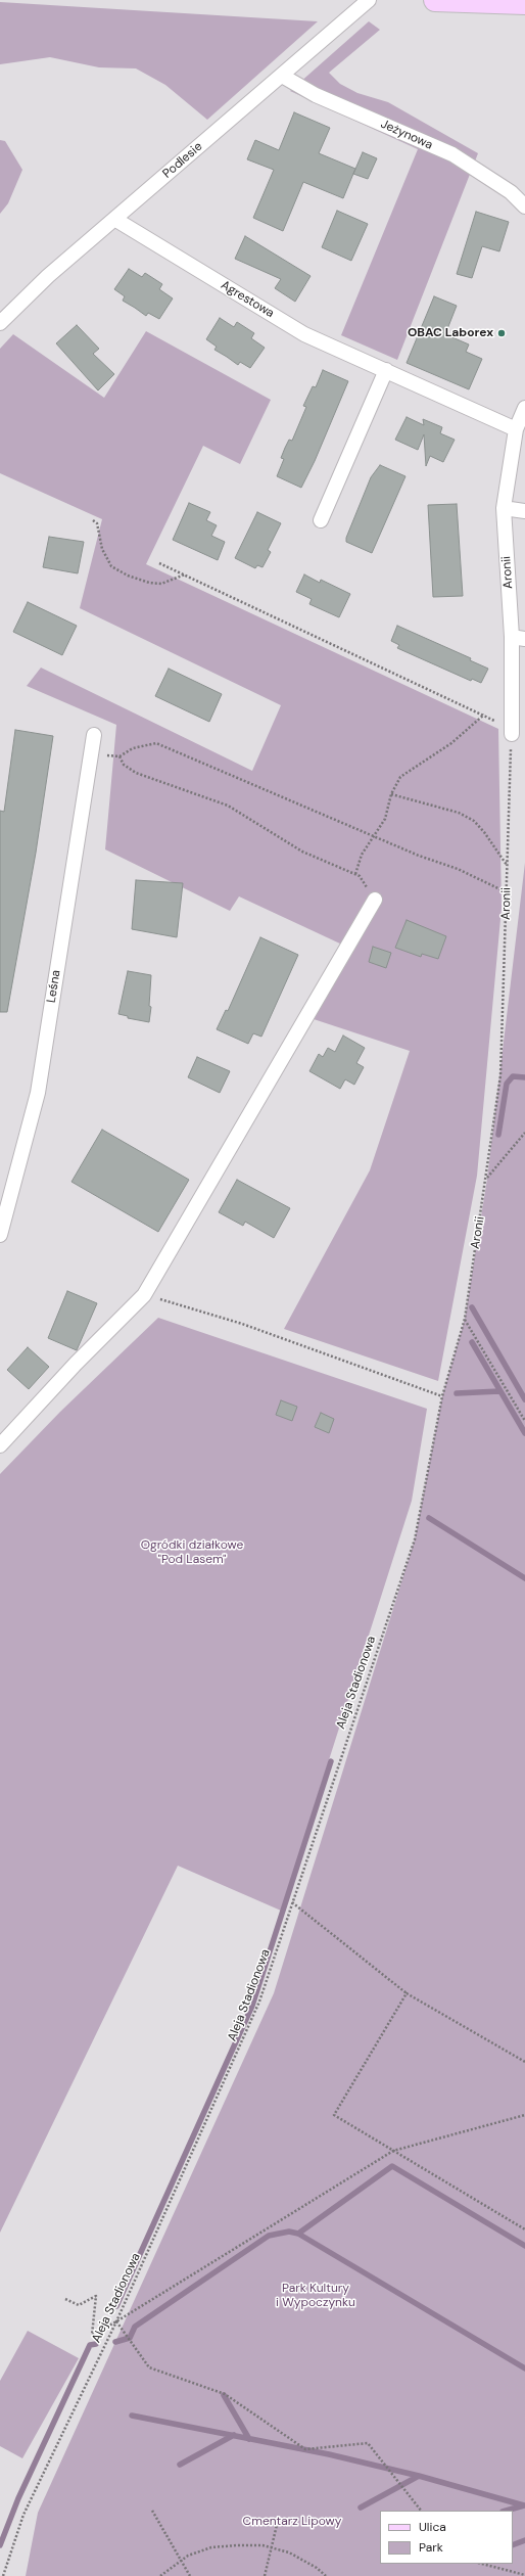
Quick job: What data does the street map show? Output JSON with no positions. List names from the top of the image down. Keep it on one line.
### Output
{"streets":{"street":["Jeżynowa","Podlesie","Agrestowa","Aronii","Leśna"],"path":["Aleja Stadionowa"]},"crossings":[["Jeżynowa","Podlesie"],["Podlesie","Agrestowa"],["Agrestowa","Aronii"],["Aronii","Aleja Stadionowa"]],"parks":["Ogródki działkowe \"Pod Lasem\"","Park Kultury i Wypoczynku","Cmentarz Lipowy"],"places":["OBAC Laborex"],"legend":["Ulica","Park"]}
